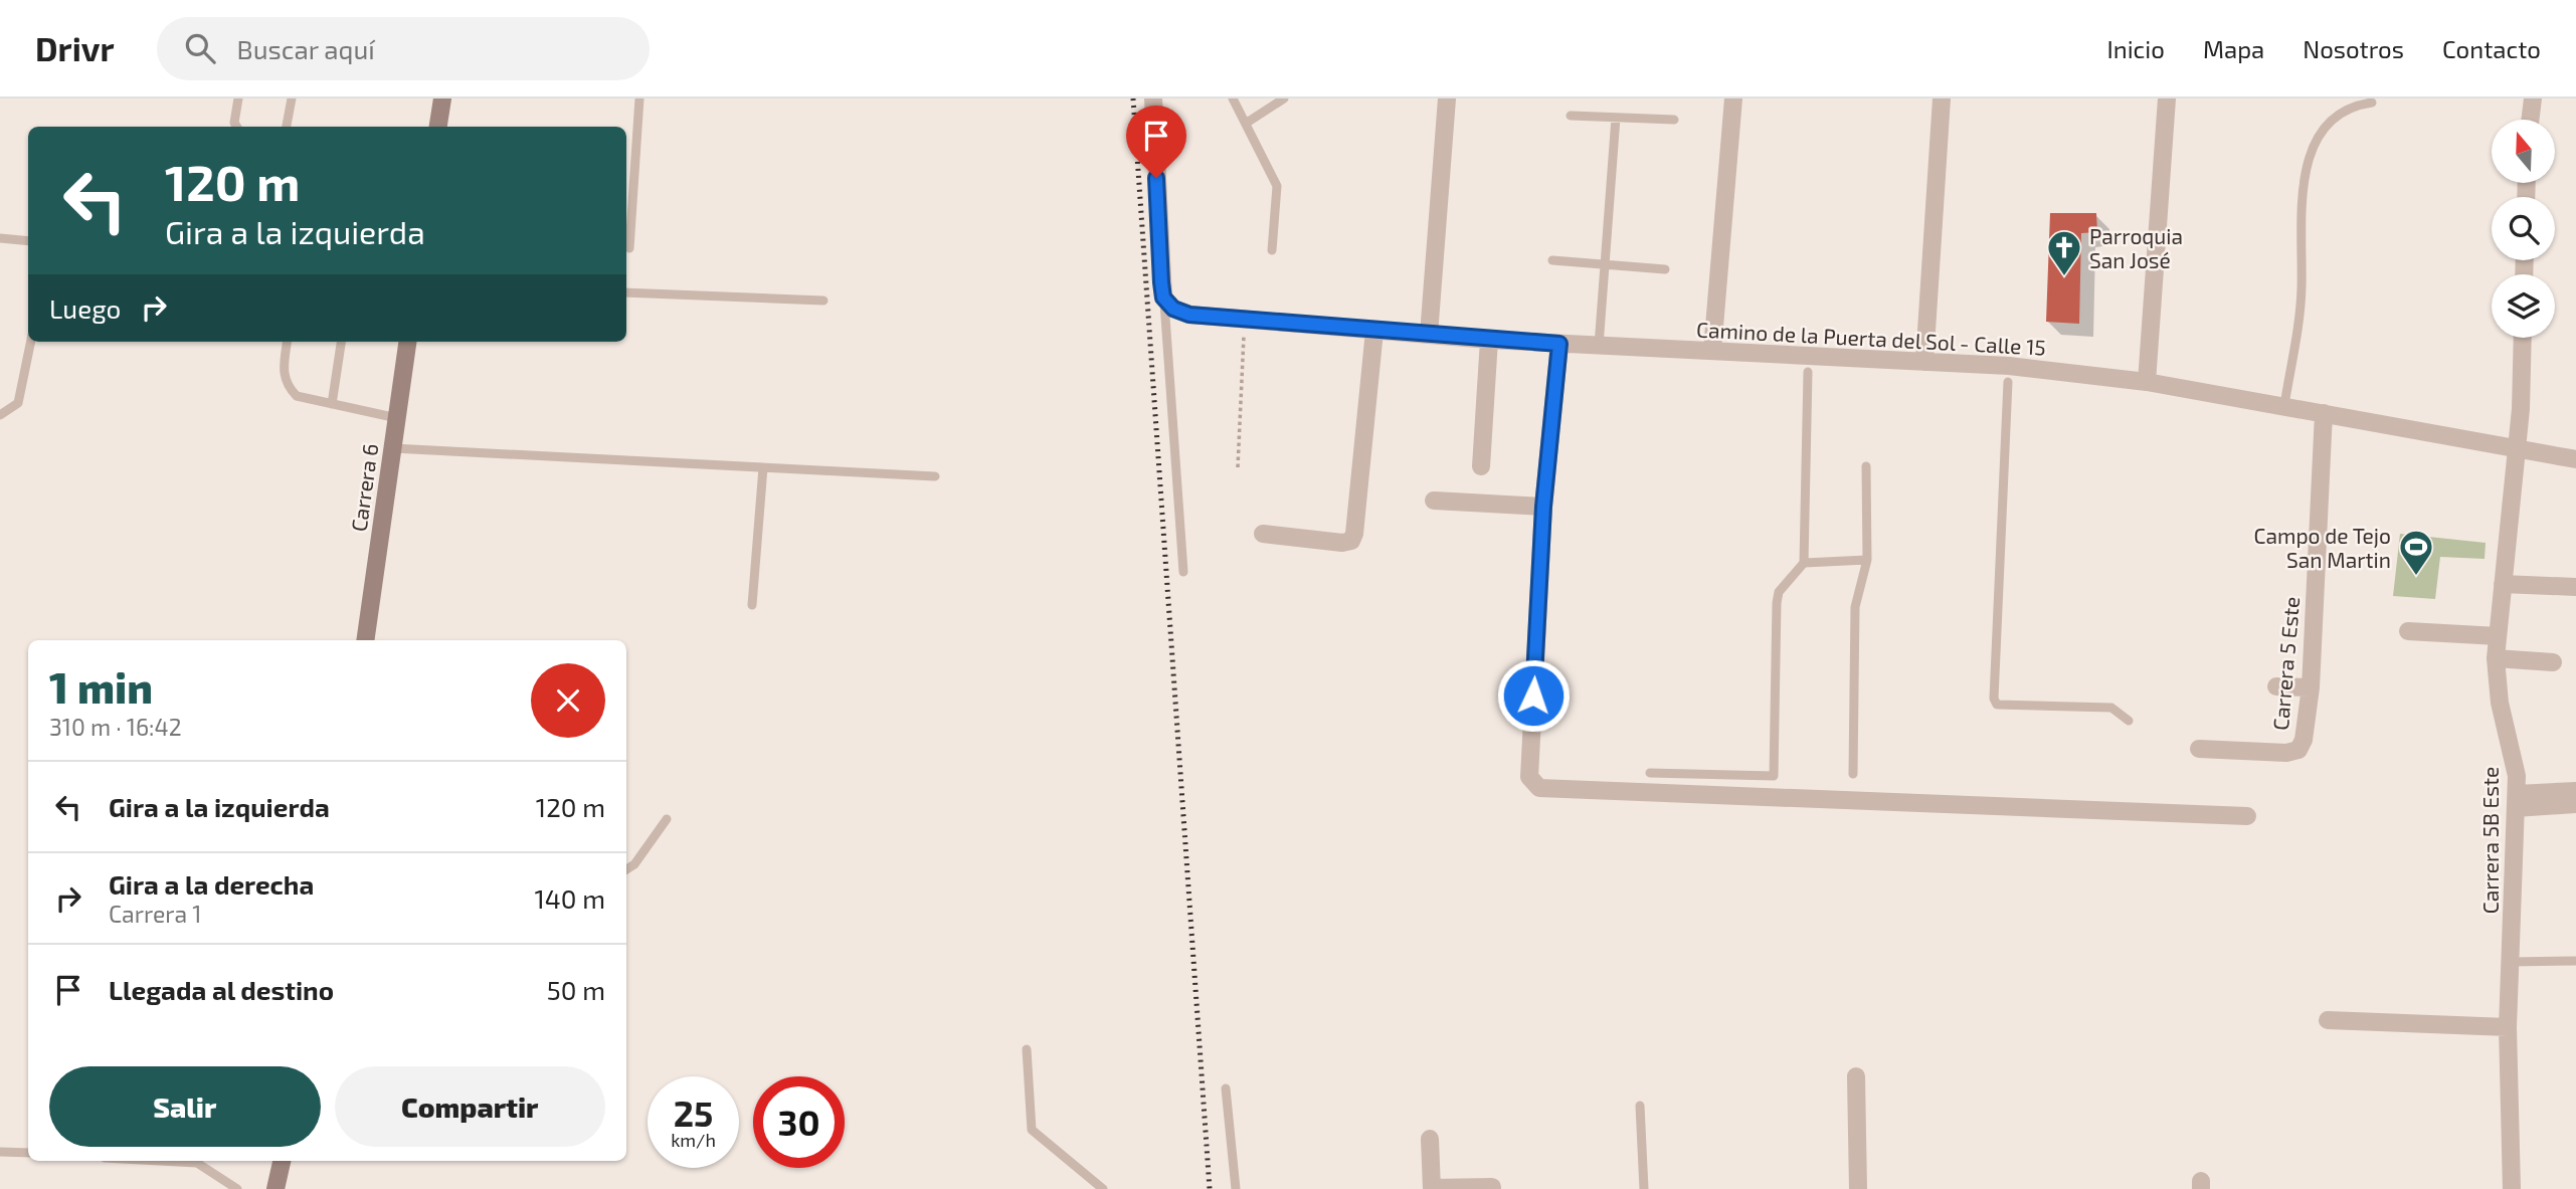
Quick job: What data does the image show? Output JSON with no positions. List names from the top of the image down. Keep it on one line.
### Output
{"streets":{"main road":["Carrera 6"],"street":["Camino de la Puerta del Sol - Calle 15","Carrera 5 Este","Carrera 5B Este"]},"crossings":[["Camino de la Puerta del Sol - Calle 15","Carrera 5 Este"],["Camino de la Puerta del Sol - Calle 15","Carrera 5B Este"]],"places":{"church":["Parroquia San José"],"sports":["Campo de Tejo San Martin"]},"north":"top","page":{"header":"Drivr","search":"Buscar aquí","nav":["Inicio","Mapa","Nosotros","Contacto"],"turn":["120 m","Gira a la izquierda"],"then":"Luego","heading":["1 min","310 m · 16:42"],"list":[{"name":"Gira a la izquierda","value":"120 m"},{"name":"Gira a la derecha","note":"Carrera 1","value":"140 m"},{"name":"Llegada al destino","value":"50 m"}],"buttons":["Salir","Compartir"],"speed":"25 km/h","limit":"30"}}
